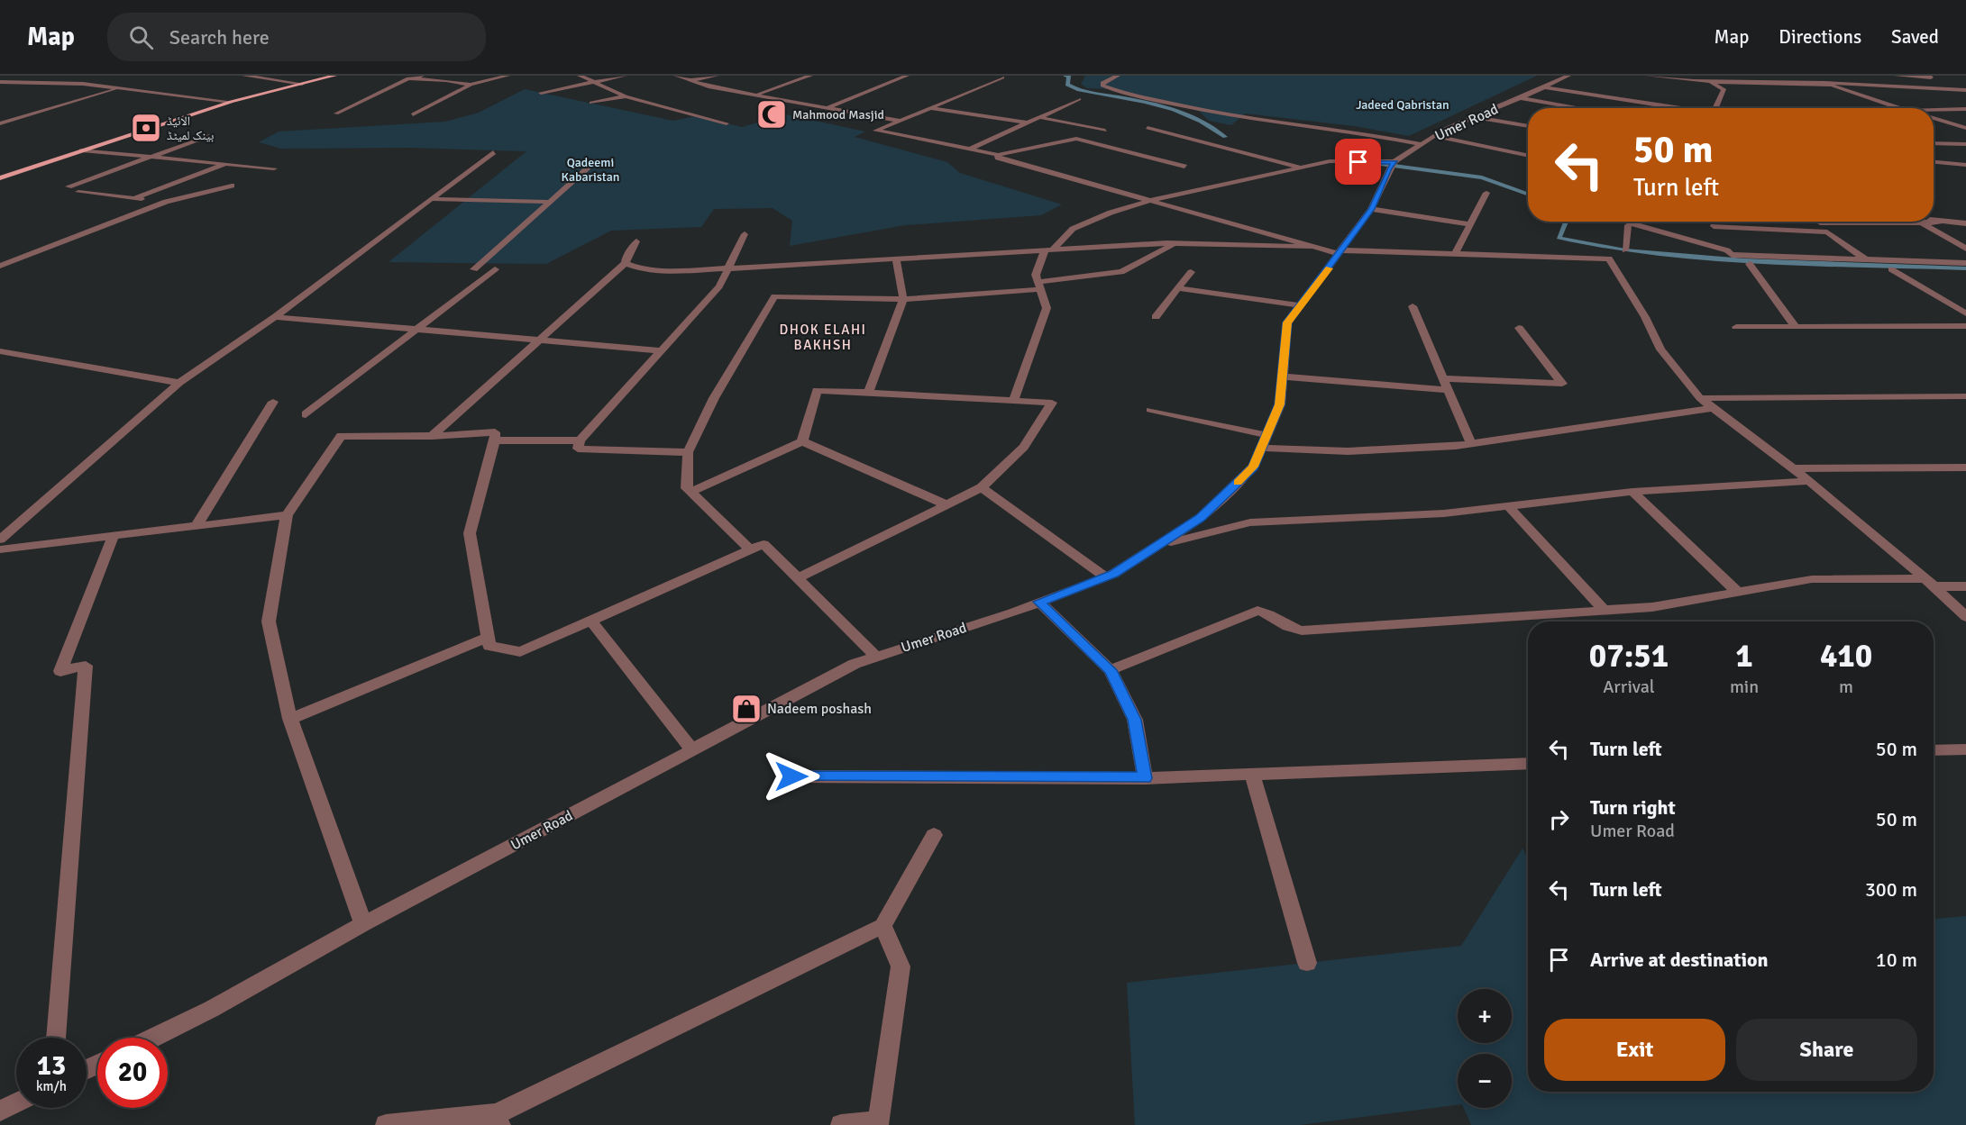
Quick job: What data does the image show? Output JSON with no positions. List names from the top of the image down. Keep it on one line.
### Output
{"streets":{"street":["Umer Road"]},"districts":["DHOK ELAHI BAKHSH"],"parks":["Jadeed Qabristan","Qadeemi Kabaristan"],"places":{"mosque":["Mahmood Masjid"],"bank":["الائیڈ بینک لمیٹڈ"],"shop":["Nadeem poshash"]},"page":{"header":"Map","search":"Search here","nav":["Map","Directions","Saved"],"turn":["50 m","Turn left"],"eta":["07:51","Arrival","1","min","410","m"],"list":[{"name":"Turn left","value":"50 m"},{"name":"Turn right","note":"Umer Road","value":"50 m"},{"name":"Turn left","value":"300 m"},{"name":"Arrive at destination","value":"10 m"}],"map_buttons":["+","−"],"buttons":["Exit","Share"],"speed":"13 km/h","limit":"20"}}
